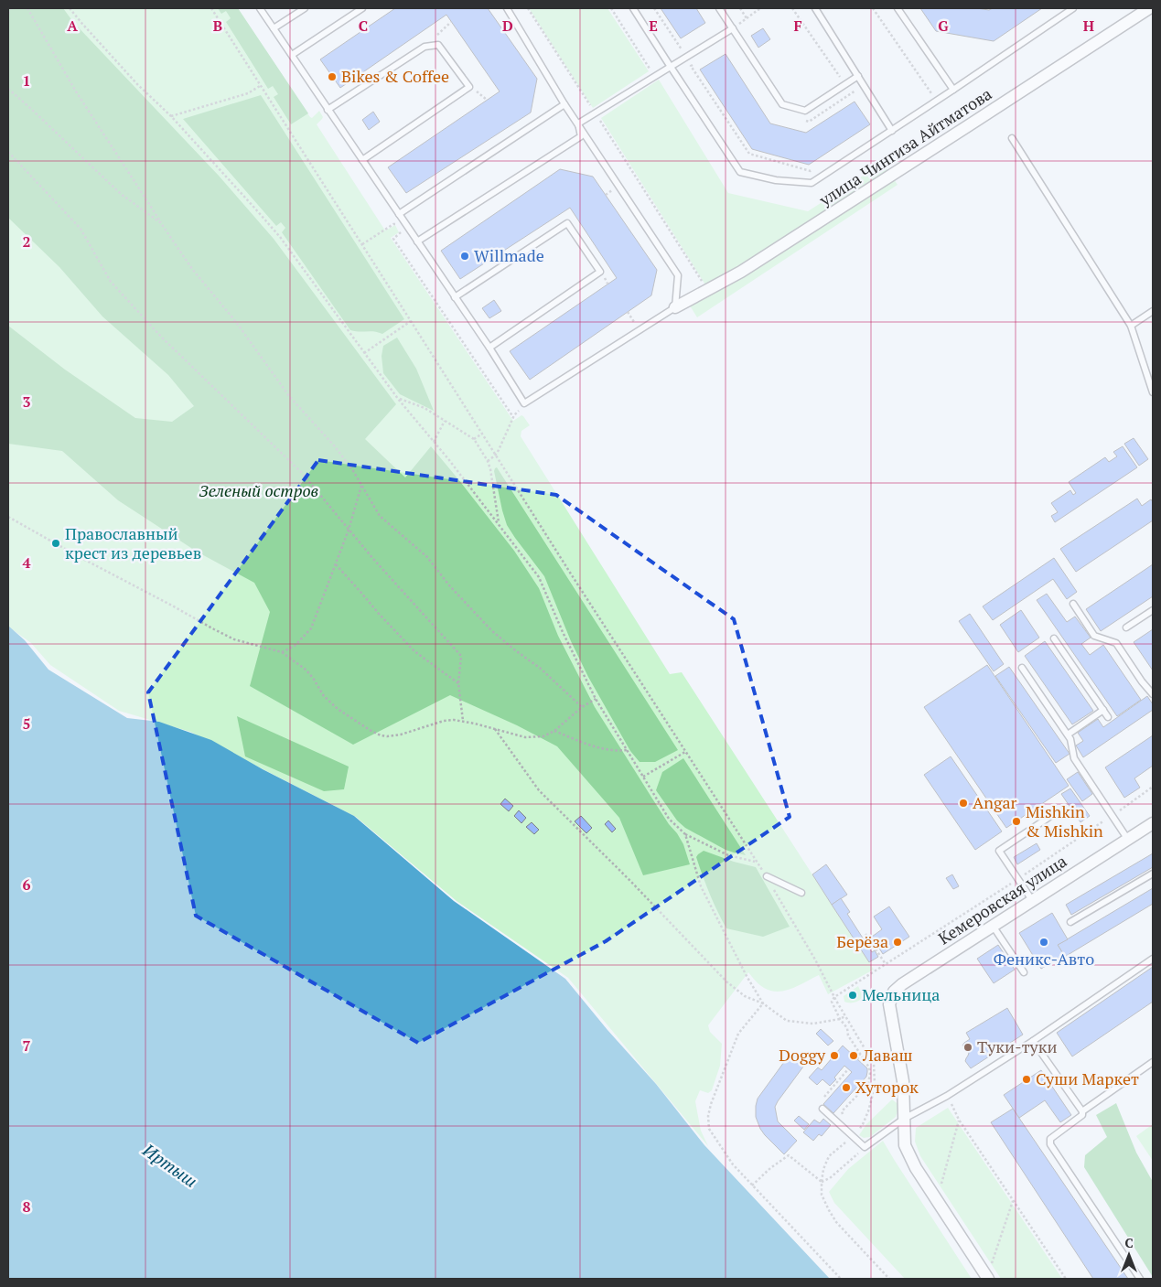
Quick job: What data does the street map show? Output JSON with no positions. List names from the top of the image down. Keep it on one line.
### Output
{"streets":{"street":["улица Чингиза Айтматова","Кемеровская улица"]},"water":["Иртыш"],"parks":["Зеленый остров"],"places":["Bikes & Coffee","Willmade","Православный крест из деревьев","Angar","Mishkin & Mishkin","Берёза","Феникс-Авто","Мельница","Туки-туки","Doggy","Лаваш","Суши Маркет","Хуторок"],"north":"top","grid":{"columns":["A","B","C","D","E","F","G","H"],"rows":["1","2","3","4","5","6","7","8"]}}
